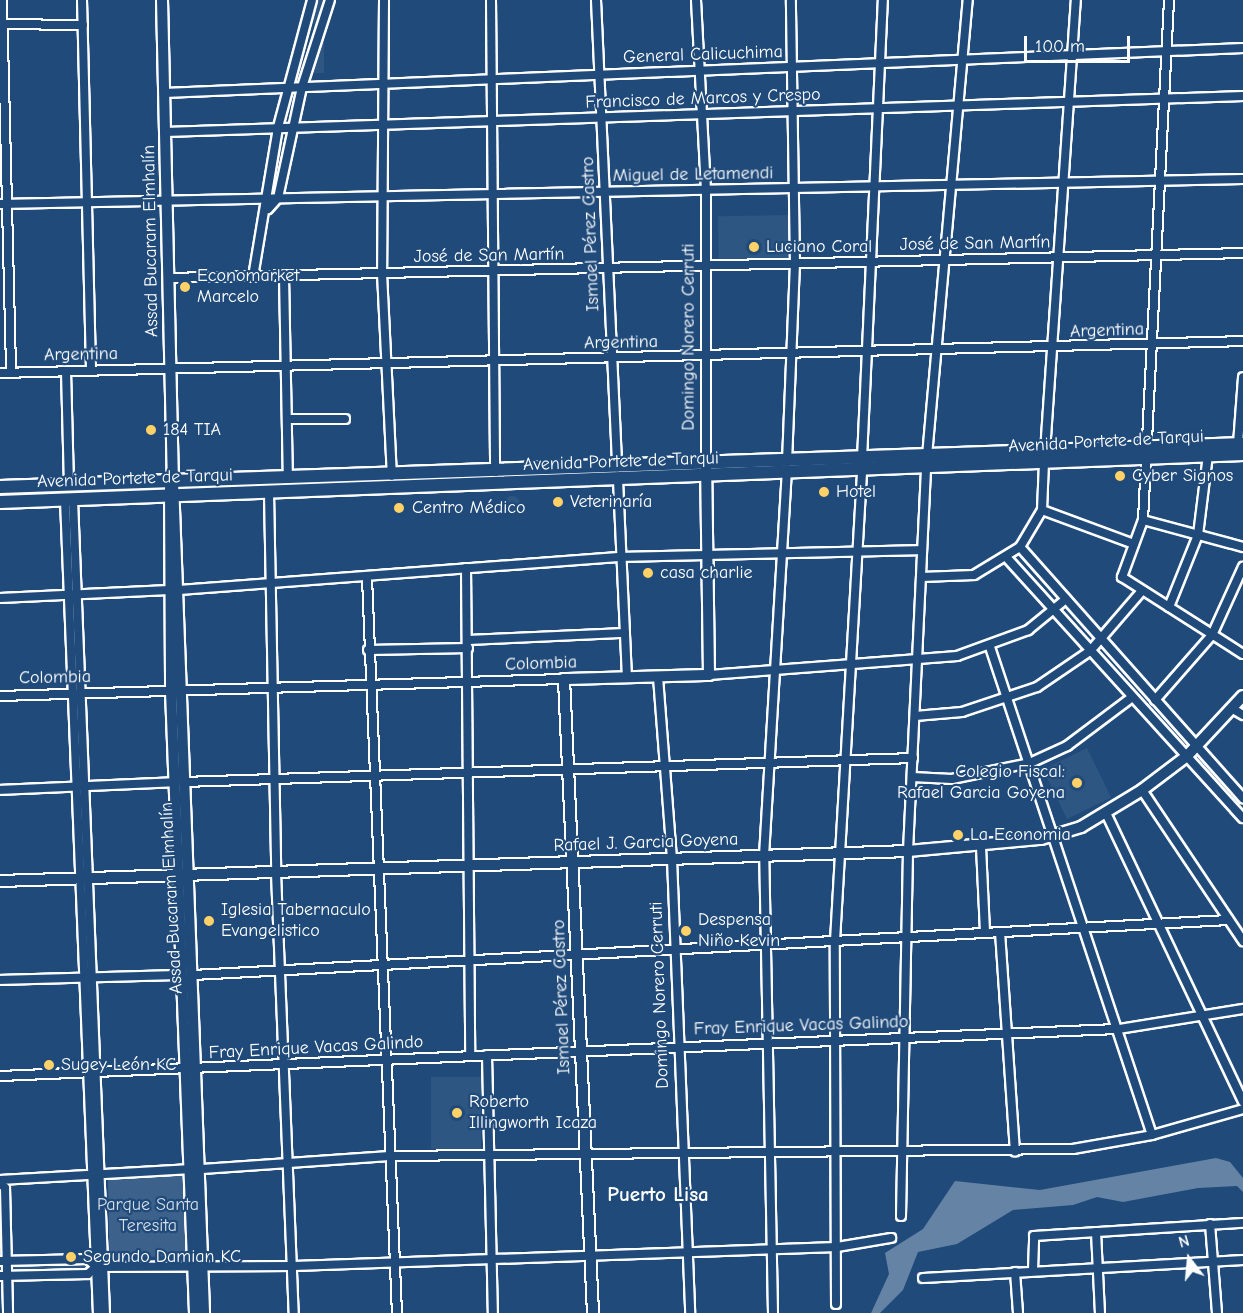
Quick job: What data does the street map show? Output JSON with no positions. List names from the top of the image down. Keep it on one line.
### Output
{"streets":{"main road":["Avenida Portete de Tarqui"],"street":["General Calicuchima","Francisco de Marcos y Crespo","Miguel de Letamendi","Ismael Pérez Castro","Assad Bucaram Elmhalín","José de San Martín","Argentina","Domingo Norero Cerruti","Colombia","Rafael J. Garcia Goyena","Fray Enrique Vacas Galindo"]},"crossings":[["General Calicuchima","Ismael Pérez Castro"],["General Calicuchima","Assad Bucaram Elmhalín"],["General Calicuchima","Domingo Norero Cerruti"],["Francisco de Marcos y Crespo","Ismael Pérez Castro"],["Francisco de Marcos y Crespo","Assad Bucaram Elmhalín"],["Francisco de Marcos y Crespo","Domingo Norero Cerruti"],["Miguel de Letamendi","Ismael Pérez Castro"],["Miguel de Letamendi","Assad Bucaram Elmhalín"],["Miguel de Letamendi","Domingo Norero Cerruti"],["Ismael Pérez Castro","José de San Martín"],["Ismael Pérez Castro","Argentina"],["Ismael Pérez Castro","Avenida Portete de Tarqui"],["Ismael Pérez Castro","Colombia"],["Ismael Pérez Castro","Rafael J. Garcia Goyena"],["Ismael Pérez Castro","Fray Enrique Vacas Galindo"],["Assad Bucaram Elmhalín","José de San Martín"],["Assad Bucaram Elmhalín","Argentina"],["Assad Bucaram Elmhalín","Avenida Portete de Tarqui"],["Assad Bucaram Elmhalín","Colombia"],["Assad Bucaram Elmhalín","Rafael J. Garcia Goyena"],["Assad Bucaram Elmhalín","Fray Enrique Vacas Galindo"],["José de San Martín","Domingo Norero Cerruti"],["Argentina","Domingo Norero Cerruti"],["Domingo Norero Cerruti","Avenida Portete de Tarqui"],["Domingo Norero Cerruti","Colombia"],["Domingo Norero Cerruti","Rafael J. Garcia Goyena"],["Domingo Norero Cerruti","Fray Enrique Vacas Galindo"]],"districts":["Puerto Lisa"],"parks":["Parque Santa Teresita"],"places":["Luciano Coral","Economarket Marcelo","184 TIA","Cyber Signos","Hotel","Veterinaría","Centro Médico","casa charlie","Colegio Fiscal: Rafael Garcia Goyena","La Economia","Iglesia Tabernaculo Evangelistico","Despensa Niño Kevin","Sugey León KC","Roberto Illingworth Icaza","Segundo Damian KC"],"scale_bar":"100 m","north":"top"}
